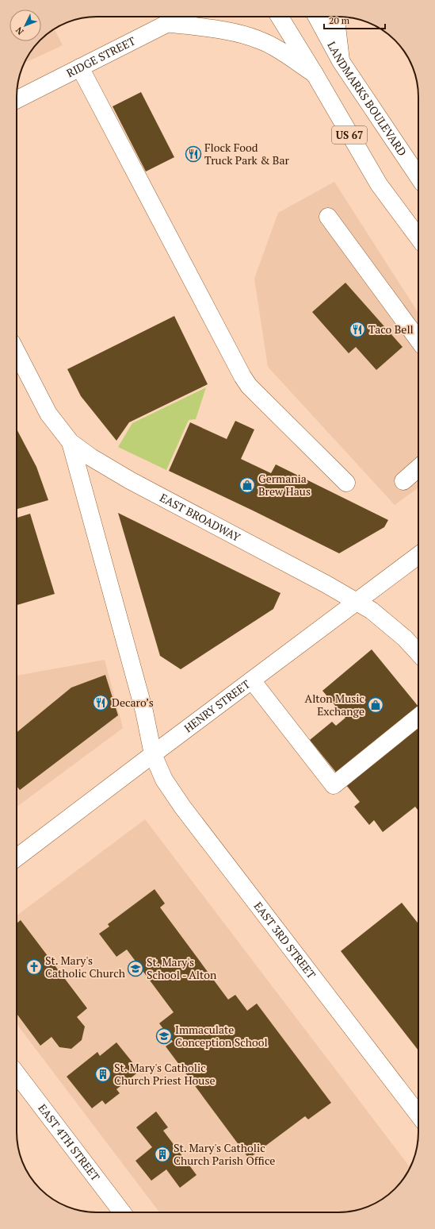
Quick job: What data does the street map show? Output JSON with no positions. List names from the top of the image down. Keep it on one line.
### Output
{"streets":{"main road":["RIDGE STREET","LANDMARKS BOULEVARD","US 67","EAST BROADWAY","HENRY STREET","EAST 3RD STREET","EAST 4TH STREET"]},"crossings":[["EAST BROADWAY","HENRY STREET"],["EAST BROADWAY","EAST 3RD STREET"],["HENRY STREET","EAST 3RD STREET"]],"places":{"restaurant":["Flock Food Truck Park & Bar","Taco Bell","Decaro’s"],"shop":["Germania Brew Haus","Alton Music Exchange"],"church":["St. Mary's Catholic Church"],"school or university":["St. Mary's School - Alton","Immaculate Conception School"],"building":["St. Mary's Catholic Church Priest House","St. Mary's Catholic Church Parish Office"]},"scale_bar":"20 m","north":"bottom left"}
